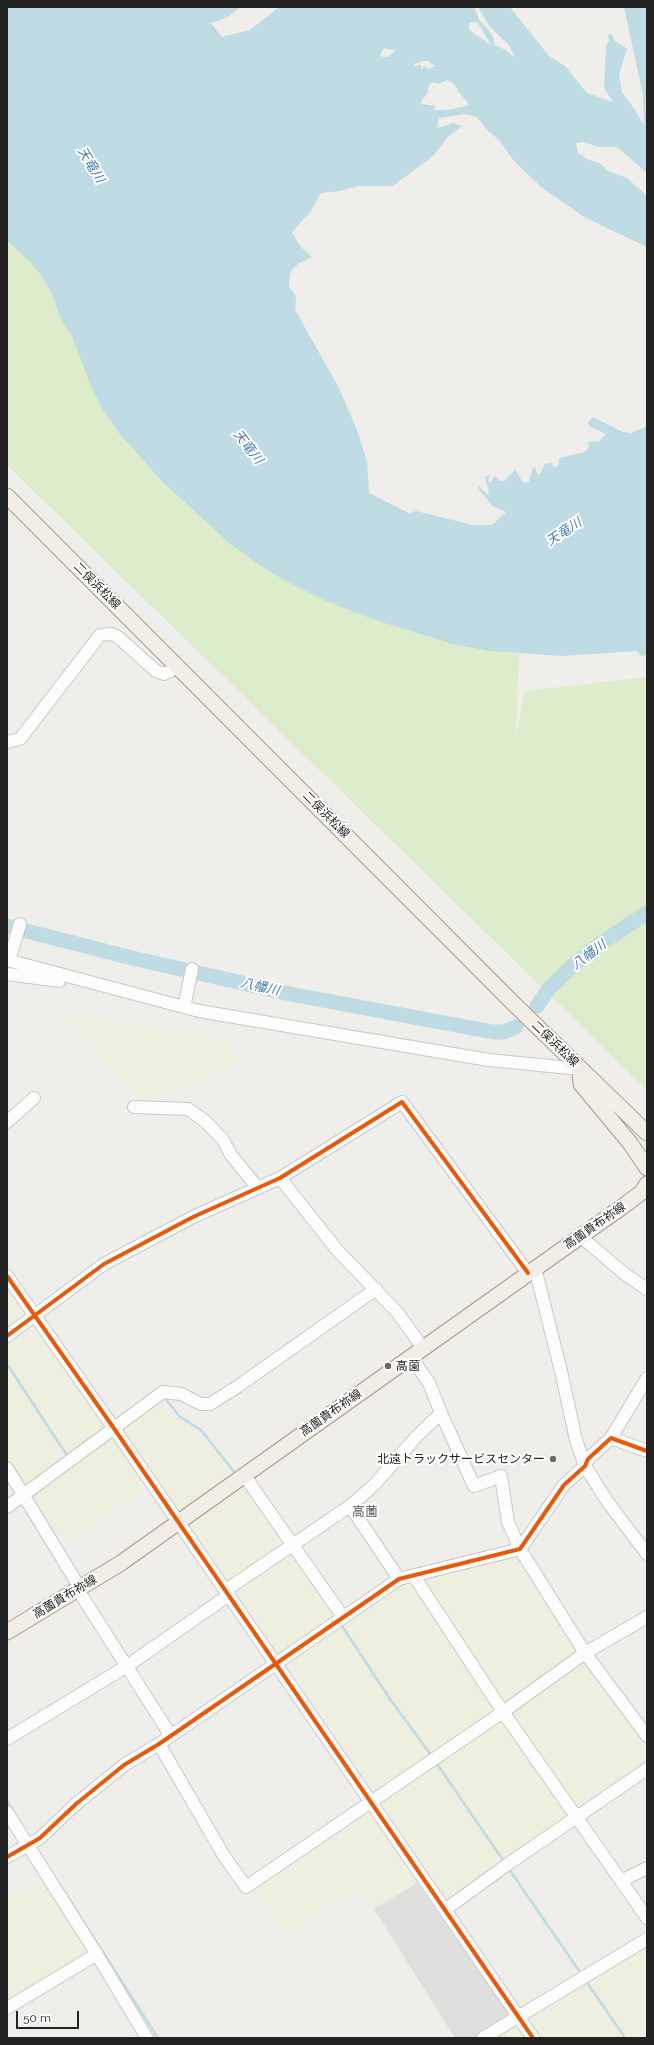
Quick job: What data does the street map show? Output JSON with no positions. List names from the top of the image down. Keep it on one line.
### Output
{"streets":{"main road":["二俣浜松線","高薗貴布祢線"]},"districts":["高薗"],"water":["天竜川","八幡川"],"places":["高薗","北遠トラックサービスセンター"],"scale_bar":"50 m"}
